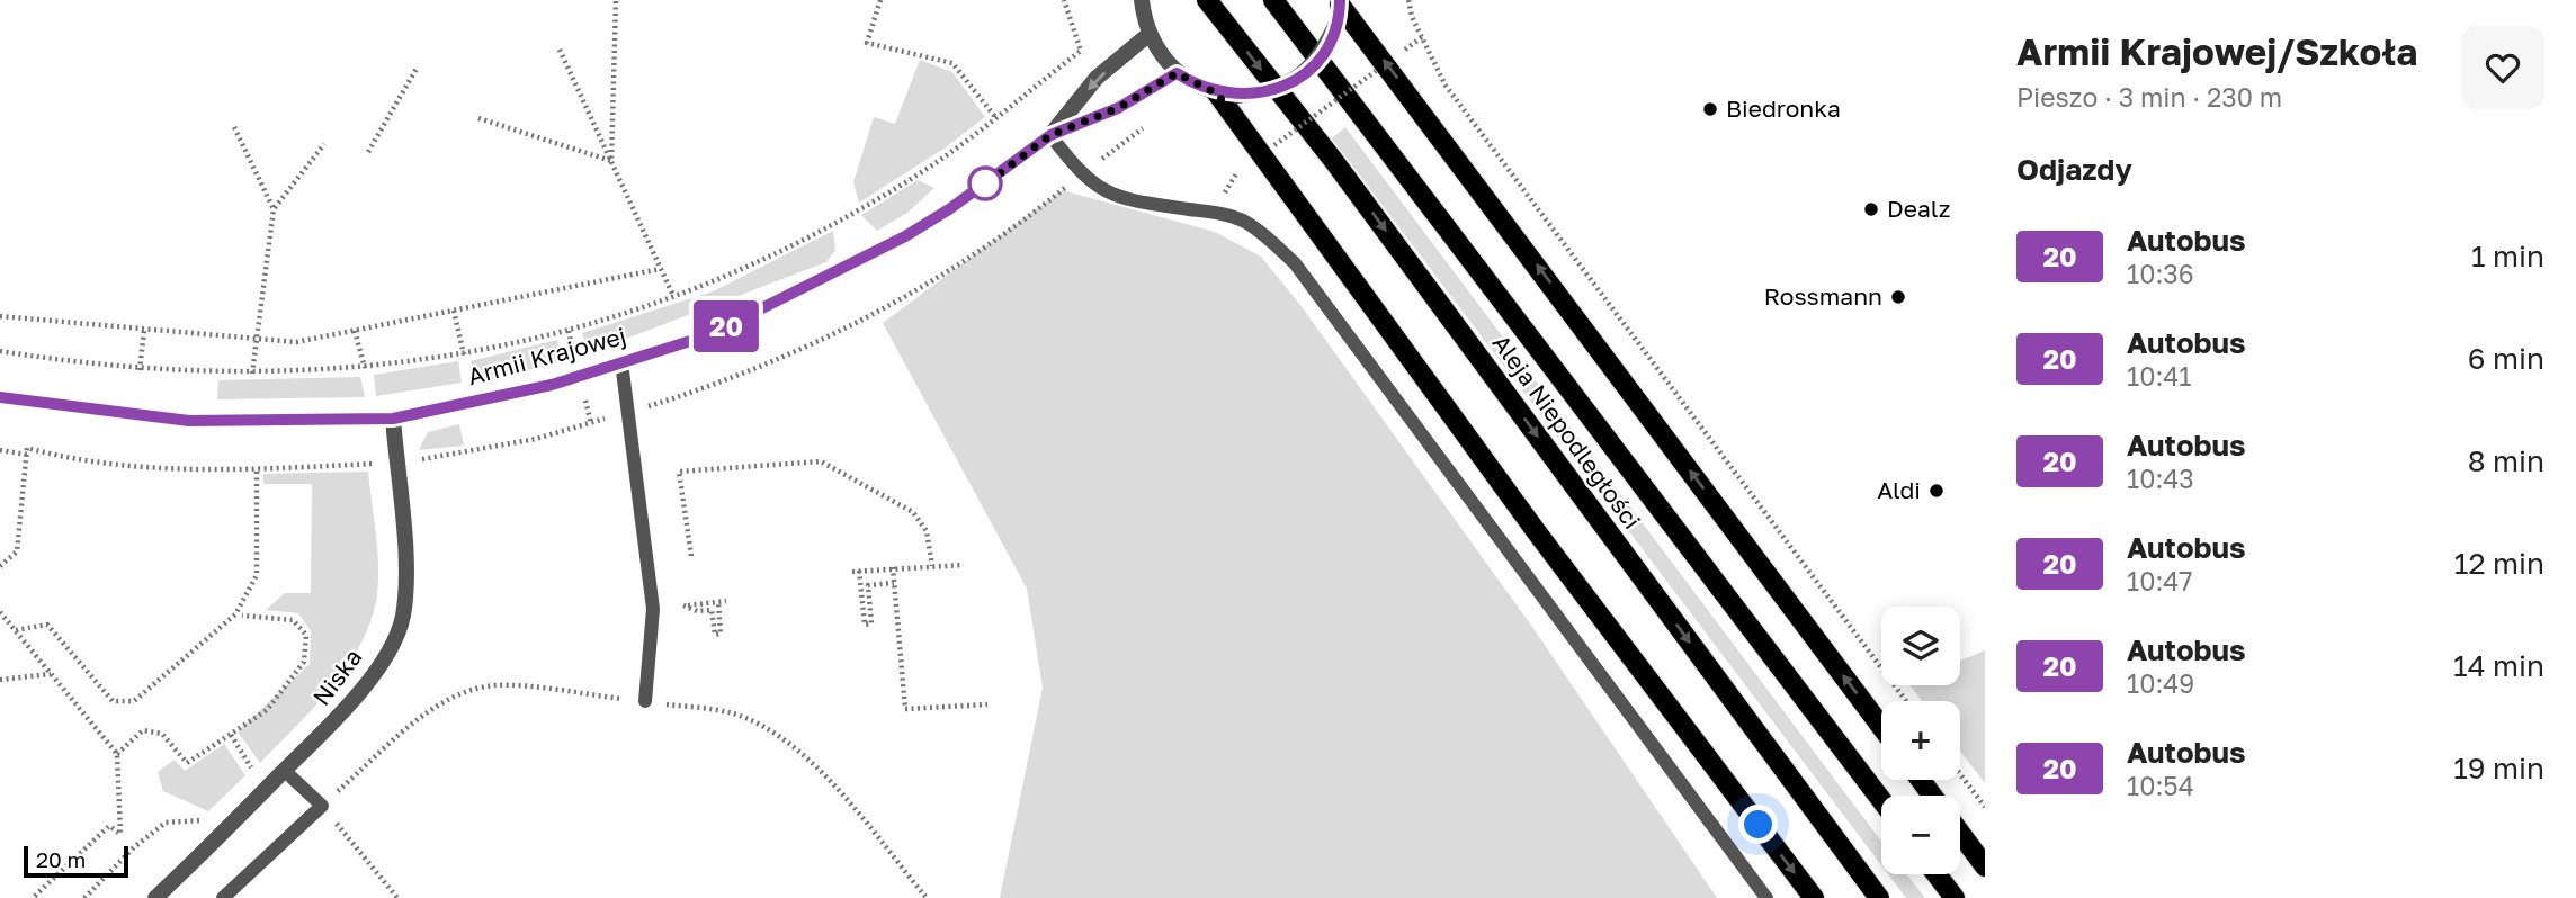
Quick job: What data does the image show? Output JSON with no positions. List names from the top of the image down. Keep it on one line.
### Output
{"streets":{"main road":["Aleja Niepodległości"],"street":["Armii Krajowej","Niska"]},"crossings":[["Armii Krajowej","Niska"]],"places":["Biedronka","Dealz","Rossmann","Aldi"],"lines":["bus line 20"],"scale_bar":"20 m","page":{"on_map":"20","heading":[["Armii Krajowej/Szkoła","Pieszo · 3 min · 230 m"],"Odjazdy"],"list":[{"mark":"20","name":"Autobus","note":"10:36","value":"1 min"},{"mark":"20","name":"Autobus","note":"10:41","value":"6 min"},{"mark":"20","name":"Autobus","note":"10:43","value":"8 min"},{"mark":"20","name":"Autobus","note":"10:47","value":"12 min"},{"mark":"20","name":"Autobus","note":"10:49","value":"14 min"},{"mark":"20","name":"Autobus","note":"10:54","value":"19 min"}],"map_buttons":["+","−"],"scale":"20 m"}}
